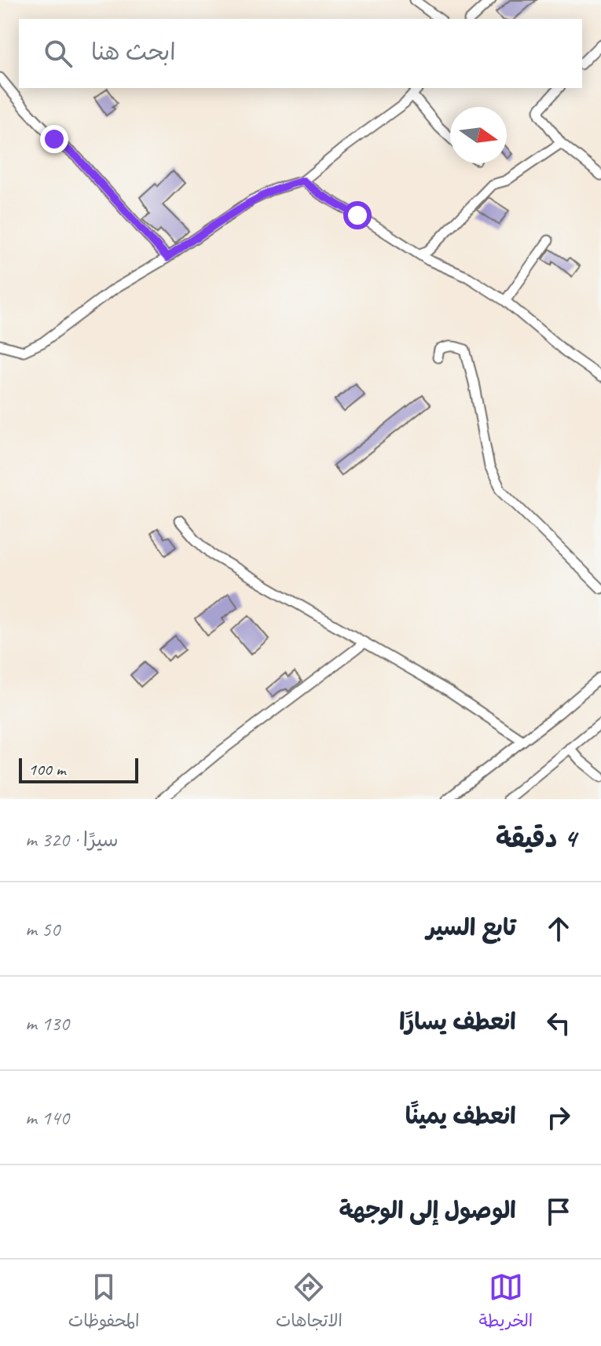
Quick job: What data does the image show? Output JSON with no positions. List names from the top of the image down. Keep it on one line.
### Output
{"scale_bar":"100 m","north":"right","page":{"search":"ابحث هنا","scale":"100 m","heading":["4 دقيقة","سيرًا · 320 m"],"list":[["تابع السير","50 m"],["انعطف يسارًا","130 m"],["انعطف يمينًا","140 m"],"الوصول إلى الوجهة"],"nav":["الخريطة","الاتجاهات","المحفوظات"]}}
